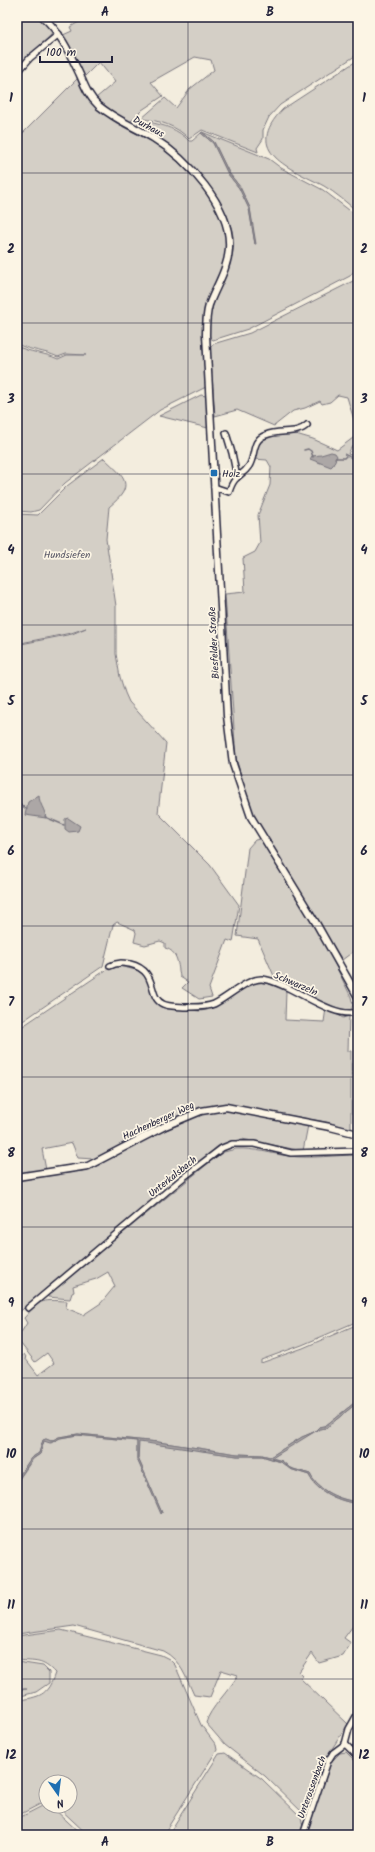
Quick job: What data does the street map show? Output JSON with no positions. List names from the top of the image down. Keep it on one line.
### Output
{"streets":{"street":["Durhaus","Biesfelder Straße","Schwarzeln","Hachenberger Weg","Unterkalsbach","Unterossenbach"]},"crossings":[["Durhaus","Biesfelder Straße"]],"parks":["Hundsiefen"],"places":{"transit":["Holz"]},"scale_bar":"100 m","north":"bottom","grid":{"columns":["A","B"],"rows":["1","2","3","4","5","6","7","8","9","10","11","12"]}}
